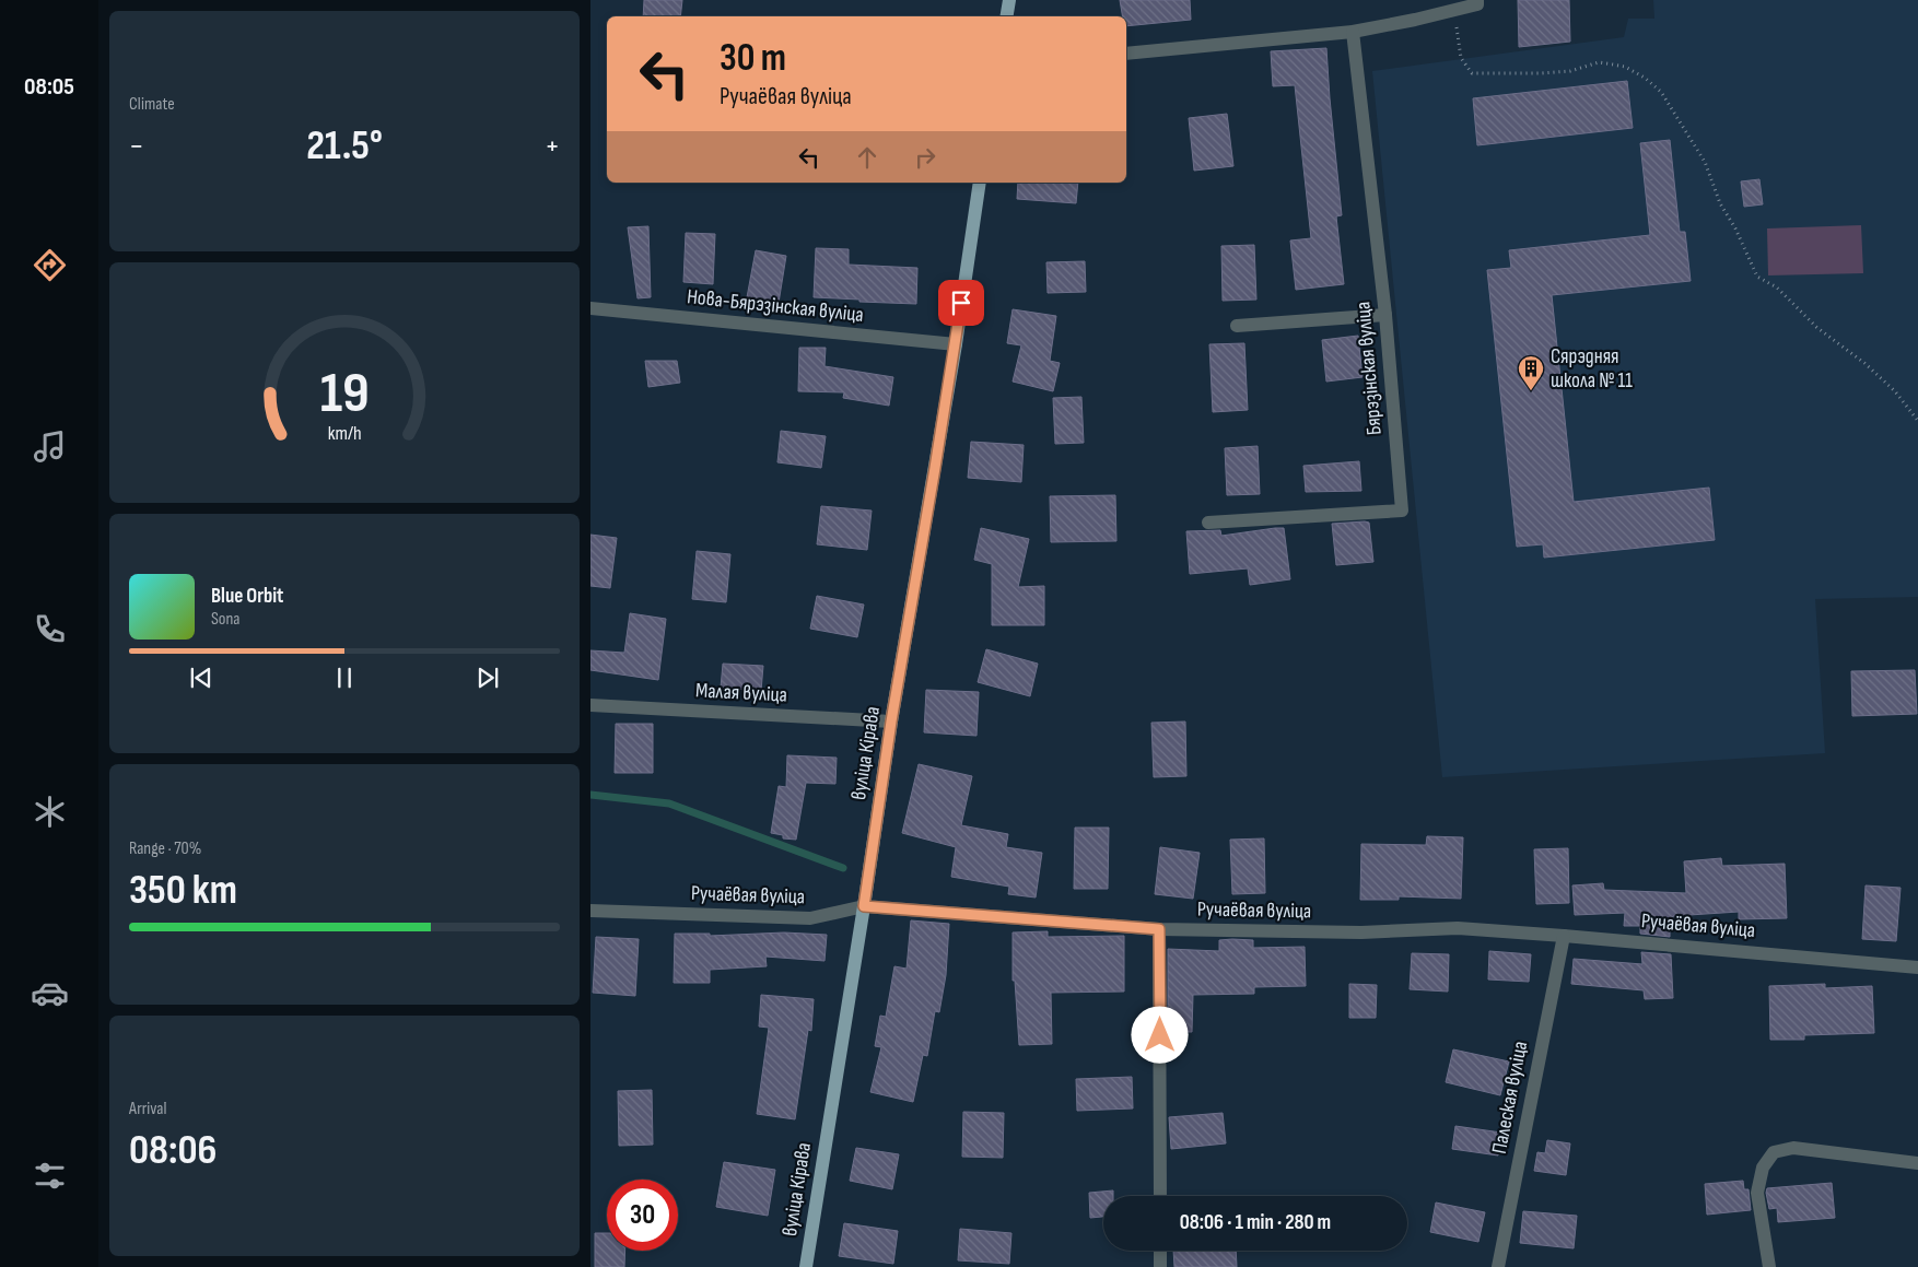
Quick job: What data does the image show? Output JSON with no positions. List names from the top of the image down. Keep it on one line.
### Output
{"streets":{"main road":["вуліца Кірава"],"street":["Нова-Бярэзінская вуліца","Бярэзінская вуліца","Малая вуліца","Ручаёвая вуліца","Палеская вуліца"]},"crossings":[["Нова-Бярэзінская вуліца","вуліца Кірава"],["Малая вуліца","вуліца Кірава"],["вуліца Кірава","Ручаёвая вуліца"],["Ручаёвая вуліца","Палеская вуліца"]],"places":{"building":["Сярэдняя школа № 11"]},"page":{"tabs":"08:05","tile":["Climate",["Range · 70%","350 km"],["Arrival","08:06"]],"turn":["30 m","Ручаёвая вуліца"],"heat":["−","21.5°","+"],"song":["Blue Orbit","Sona"],"limit":"30","trip":"08:06 · 1 min · 280 m","gauge":["19","km/h"]}}
